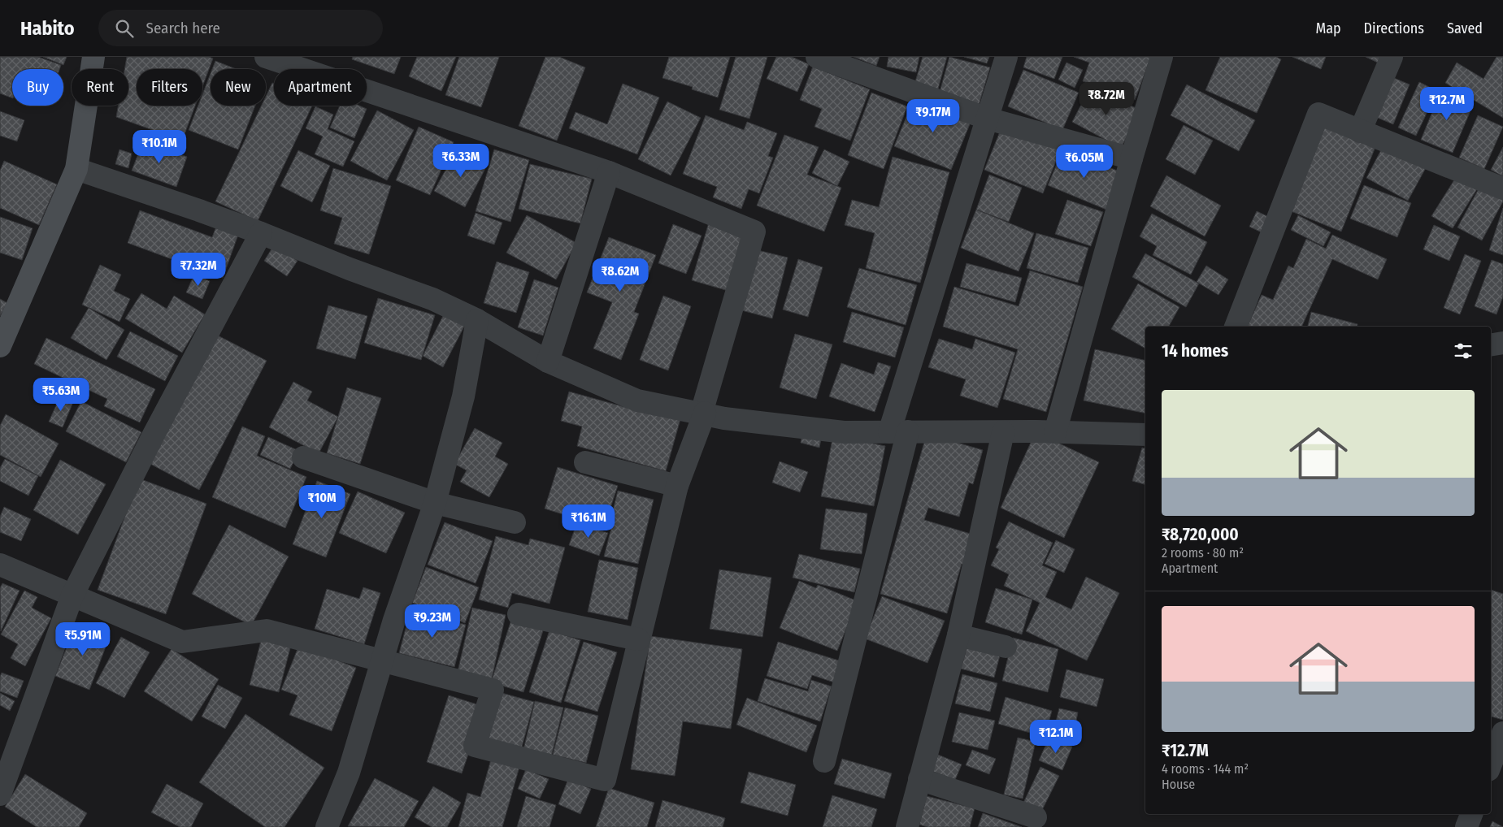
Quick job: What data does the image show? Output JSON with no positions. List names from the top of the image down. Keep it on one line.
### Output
{"page":{"header":"Habito","search":"Search here","nav":["Map","Directions","Saved"],"chip":["Buy","Rent","Filters","New","Apartment"],"price":["₹8.72M","₹12.7M","₹9.17M","₹10.1M","₹6.33M","₹6.05M","₹7.32M","₹8.62M","₹5.63M","₹10M","₹16.1M","₹9.23M","₹5.91M","₹12.1M"],"heading":"14 homes","list":[{"name":"₹8,720,000","note":"2 rooms · 80 m² · Apartment"},{"name":"₹12.7M","note":"4 rooms · 144 m² · House"}]}}
